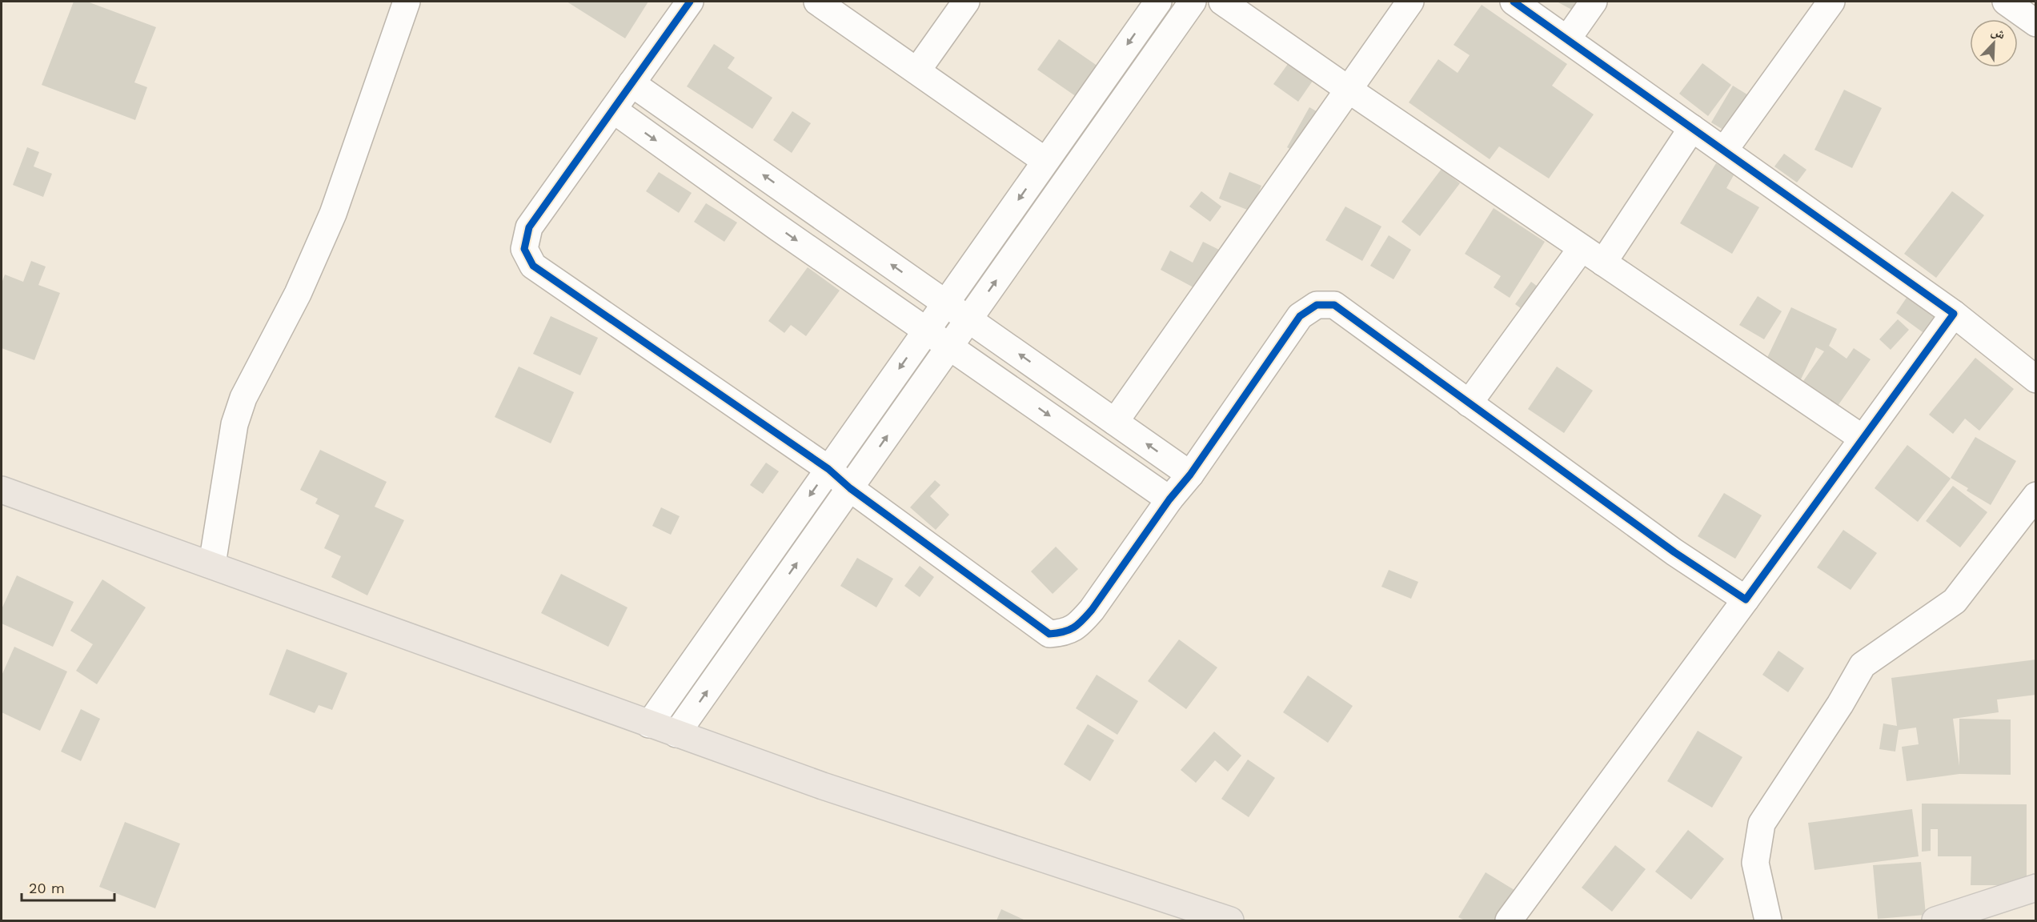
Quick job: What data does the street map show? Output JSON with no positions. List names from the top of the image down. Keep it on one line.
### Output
{"scale_bar":"20 m","north":"top right"}
